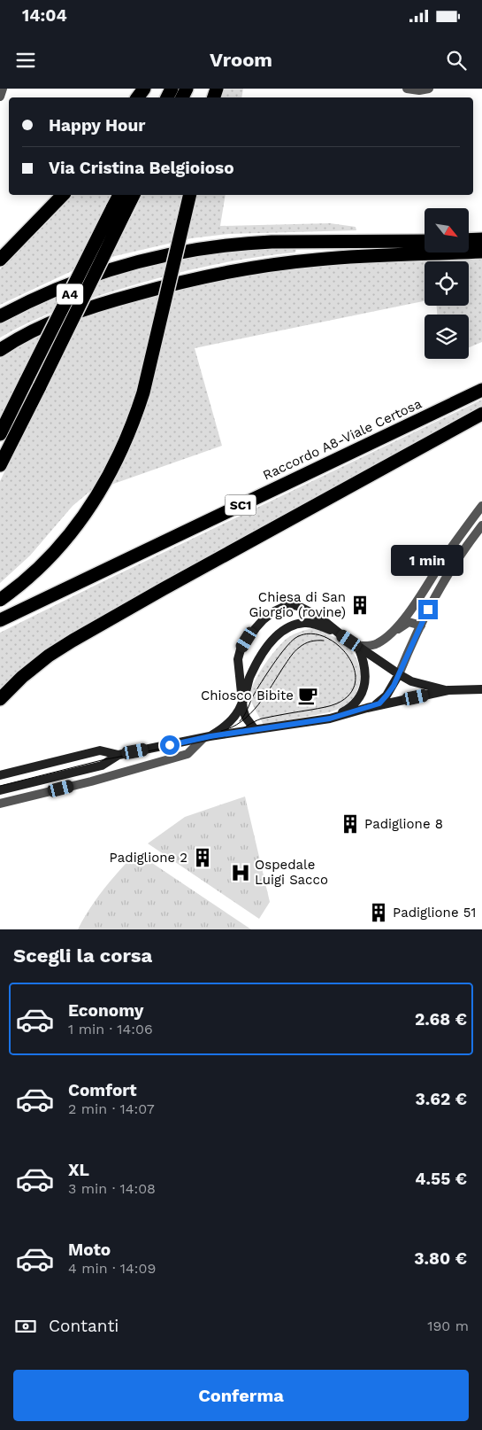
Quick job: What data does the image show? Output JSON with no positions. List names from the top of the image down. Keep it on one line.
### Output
{"streets":{"highway":["A4","Raccordo A8-Viale Certosa","SC1"]},"places":{"building":["Chiesa di San Giorgio (rovine)","Padiglione 8","Padiglione 2","Padiglione 51"],"cafe":["Chiosco Bibite"],"hospital":["Ospedale Luigi Sacco"]},"north":"bottom right","page":{"status":"14:04","header":"Vroom","banner":["Happy Hour","Via Cristina Belgioioso"],"bubble":"1 min","heading":"Scegli la corsa","list":[{"name":"Economy","note":"1 min · 14:06","value":"2.68 €"},{"name":"Comfort","note":"2 min · 14:07","value":"3.62 €"},{"name":"XL","note":"3 min · 14:08","value":"4.55 €"},{"name":"Moto","note":"4 min · 14:09","value":"3.80 €"}],"pay":["Contanti","190 m"],"buttons":"Conferma"}}
